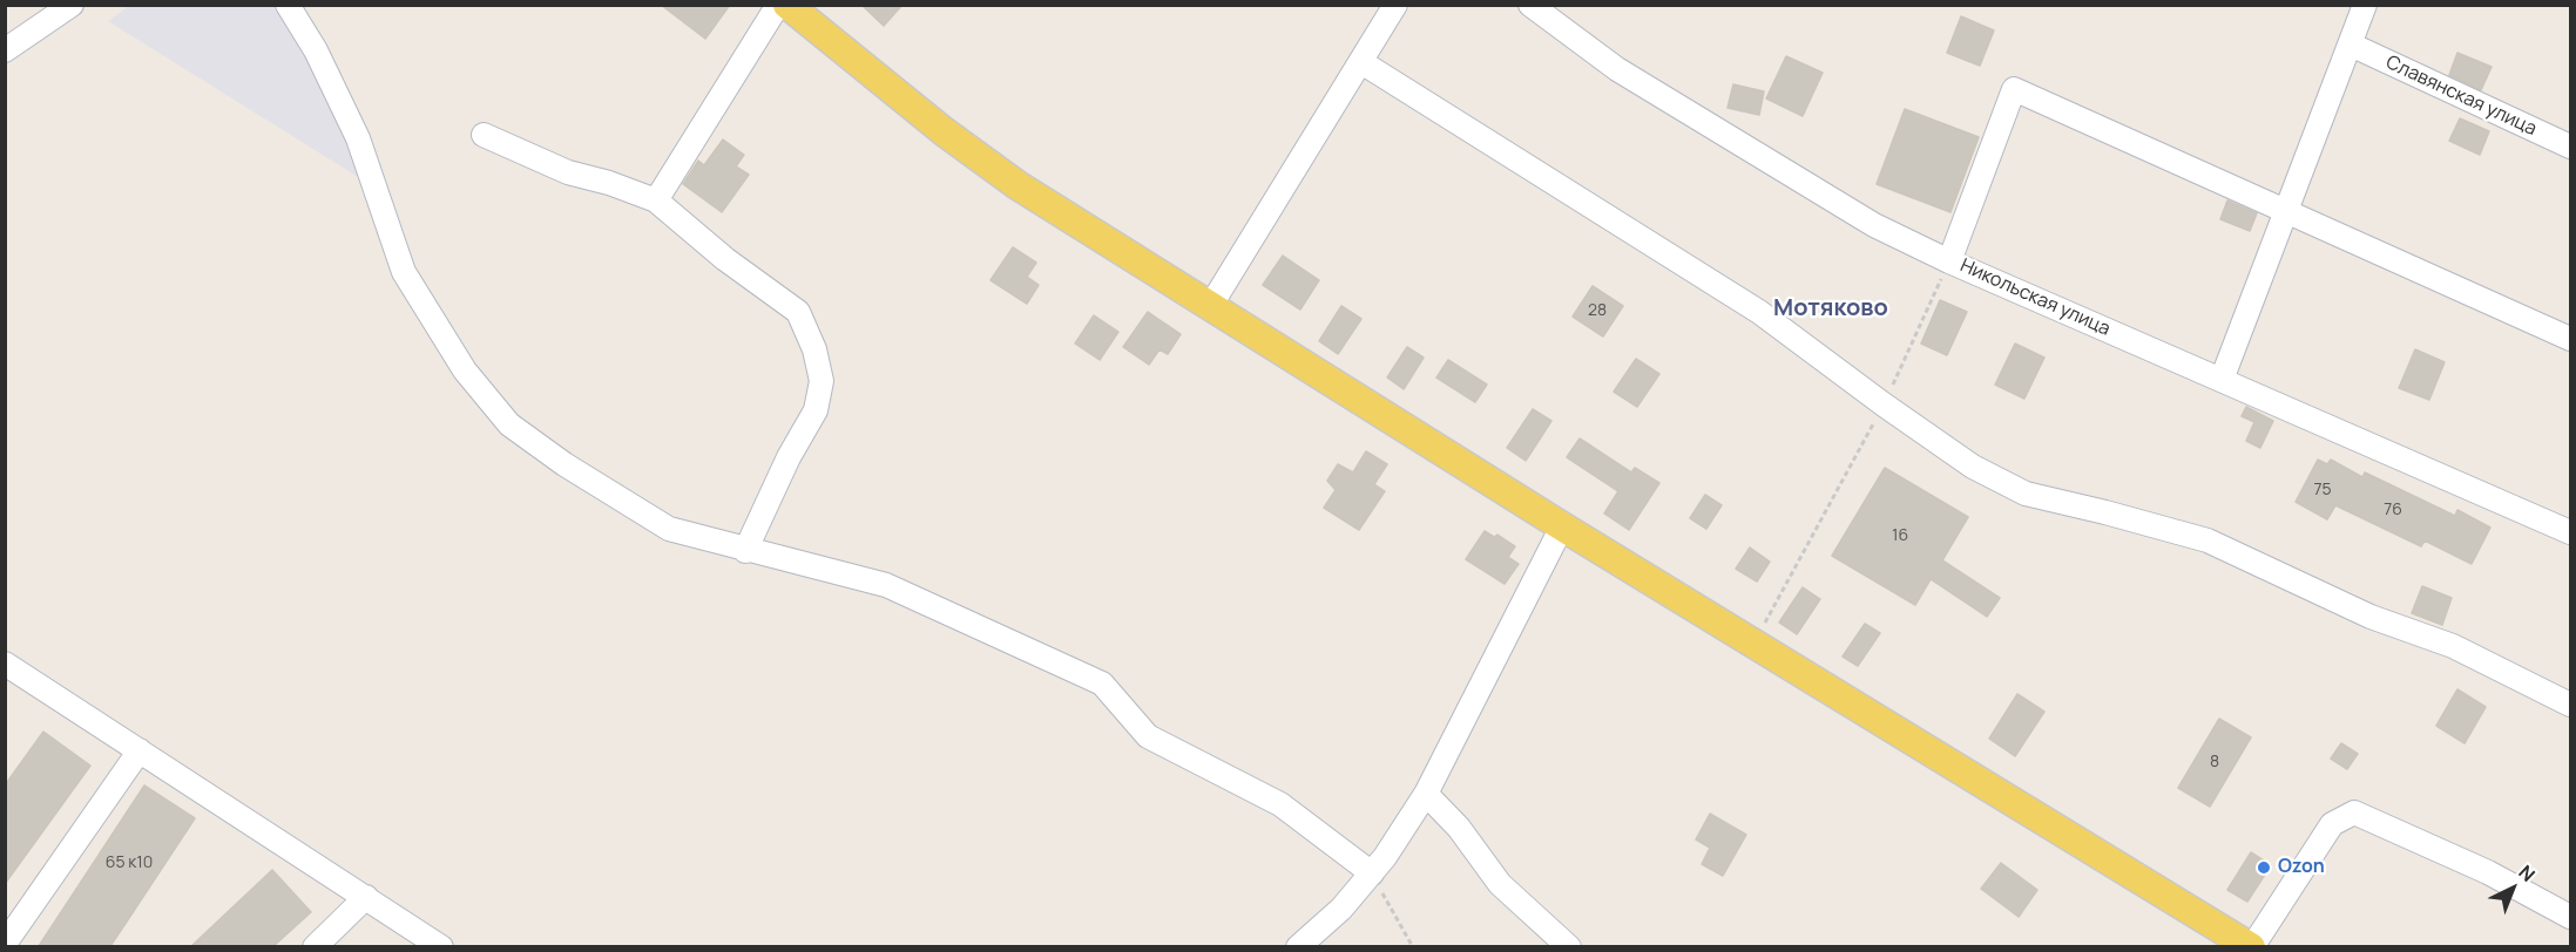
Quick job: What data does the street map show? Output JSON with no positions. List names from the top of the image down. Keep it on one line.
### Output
{"streets":{"street":["Славянская улица","Никольская улица"]},"districts":["Мотяково"],"places":["Ozon"],"house_numbers":["28","75","76","16","8","65 к10"],"north":"top right"}
